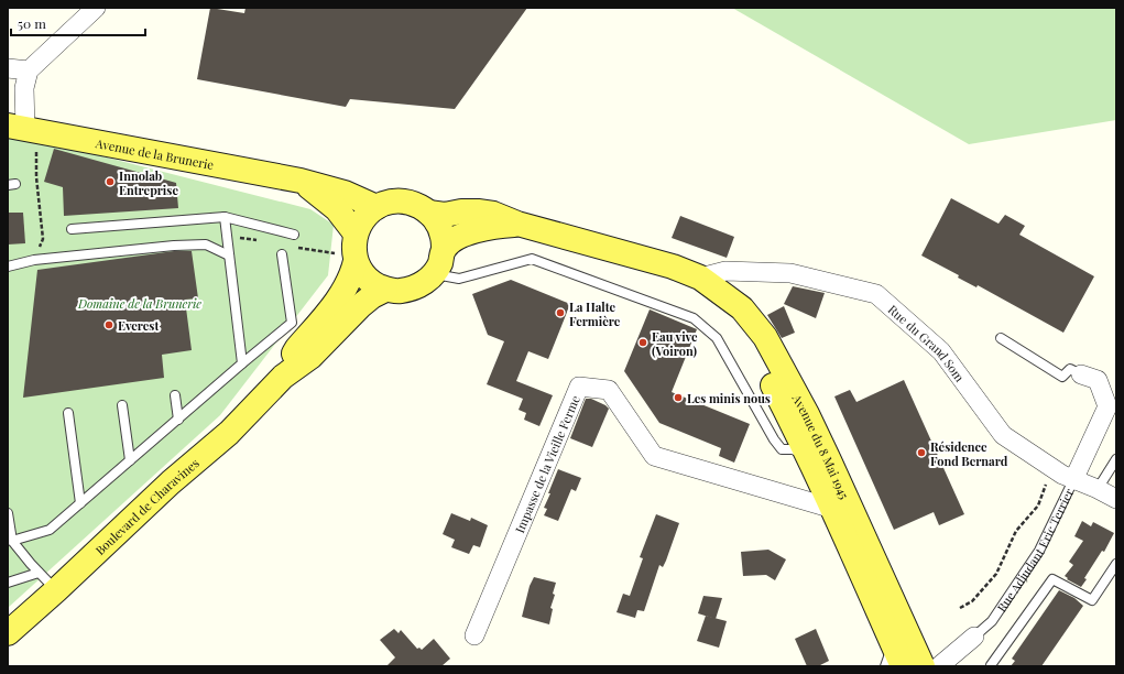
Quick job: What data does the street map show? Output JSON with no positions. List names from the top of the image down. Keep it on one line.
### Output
{"streets":{"main road":["Avenue de la Brunerie","Avenue du 8 Mai 1945","Boulevard de Charavines"],"street":["Rue du Grand Som","Impasse de la Vieille Ferme","Rue Adjudant Eric Terrier"]},"crossings":[["Avenue de la Brunerie","Boulevard de Charavines"],["Rue du Grand Som","Avenue du 8 Mai 1945"],["Rue du Grand Som","Rue Adjudant Eric Terrier"],["Avenue du 8 Mai 1945","Impasse de la Vieille Ferme"]],"parks":["Domaine de la Brunerie"],"places":["Innolab Entreprise","La Halte Fermière","Everest","Eau vive (Voiron)","Les minis nous","Résidence Fond Bernard"],"scale_bar":"50 m"}
